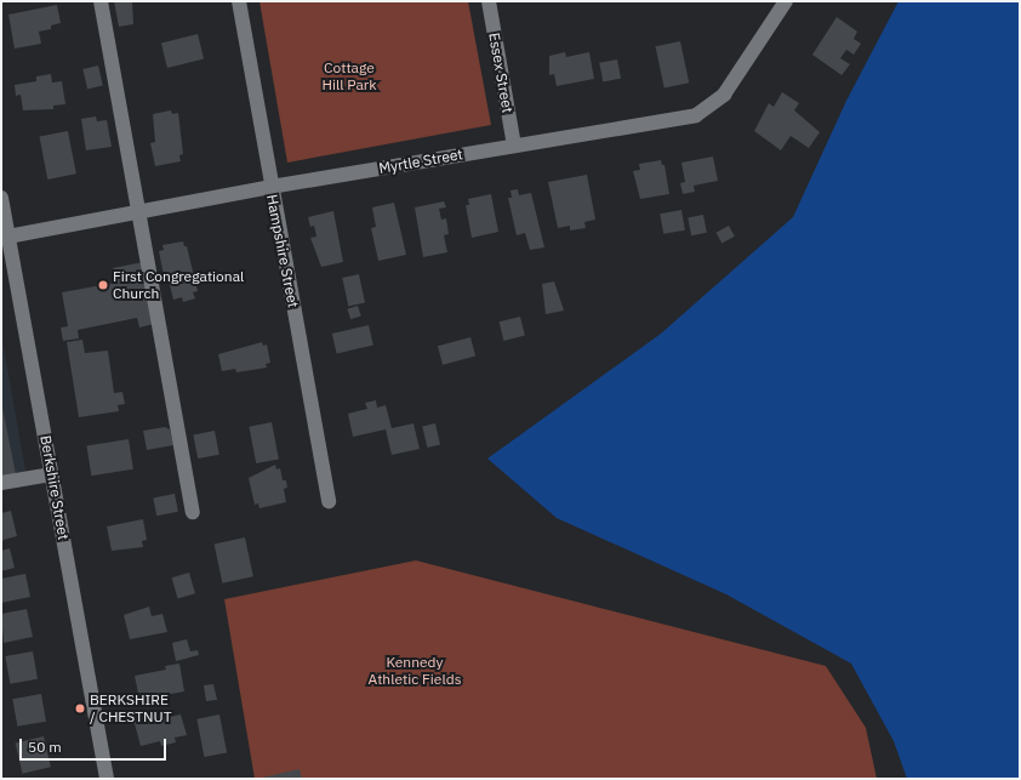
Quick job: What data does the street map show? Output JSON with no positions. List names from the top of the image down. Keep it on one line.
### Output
{"streets":{"street":["Essex Street","Myrtle Street","Hampshire Street","Berkshire Street"]},"crossings":[["Essex Street","Myrtle Street"],["Myrtle Street","Hampshire Street"],["Myrtle Street","Berkshire Street"]],"parks":["Cottage Hill Park","Kennedy Athletic Fields"],"places":["First Congregational Church","BERKSHIRE / CHESTNUT"],"scale_bar":"50 m"}
